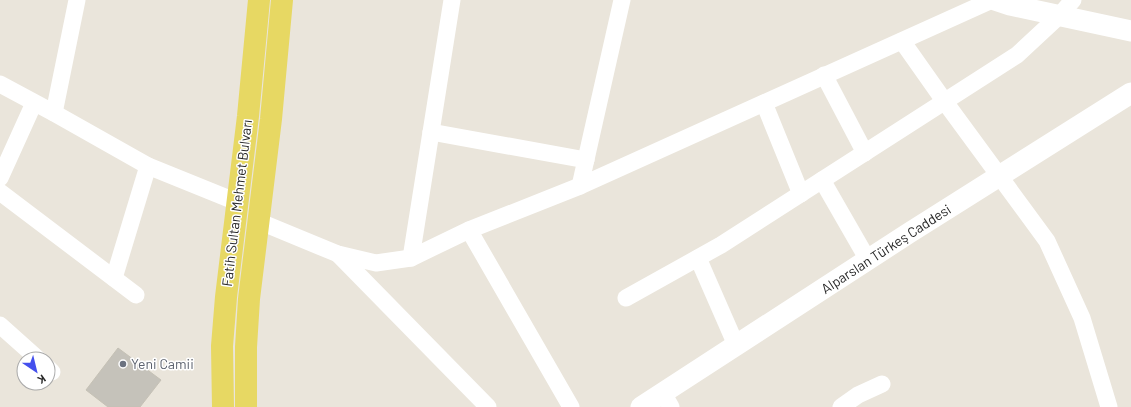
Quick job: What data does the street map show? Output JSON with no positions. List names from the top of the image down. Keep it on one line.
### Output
{"streets":{"main road":["Fatih Sultan Mehmet Bulvarı"],"street":["Alparslan Türkeş Caddesi"]},"places":["Yeni Camii"],"north":"bottom right"}
